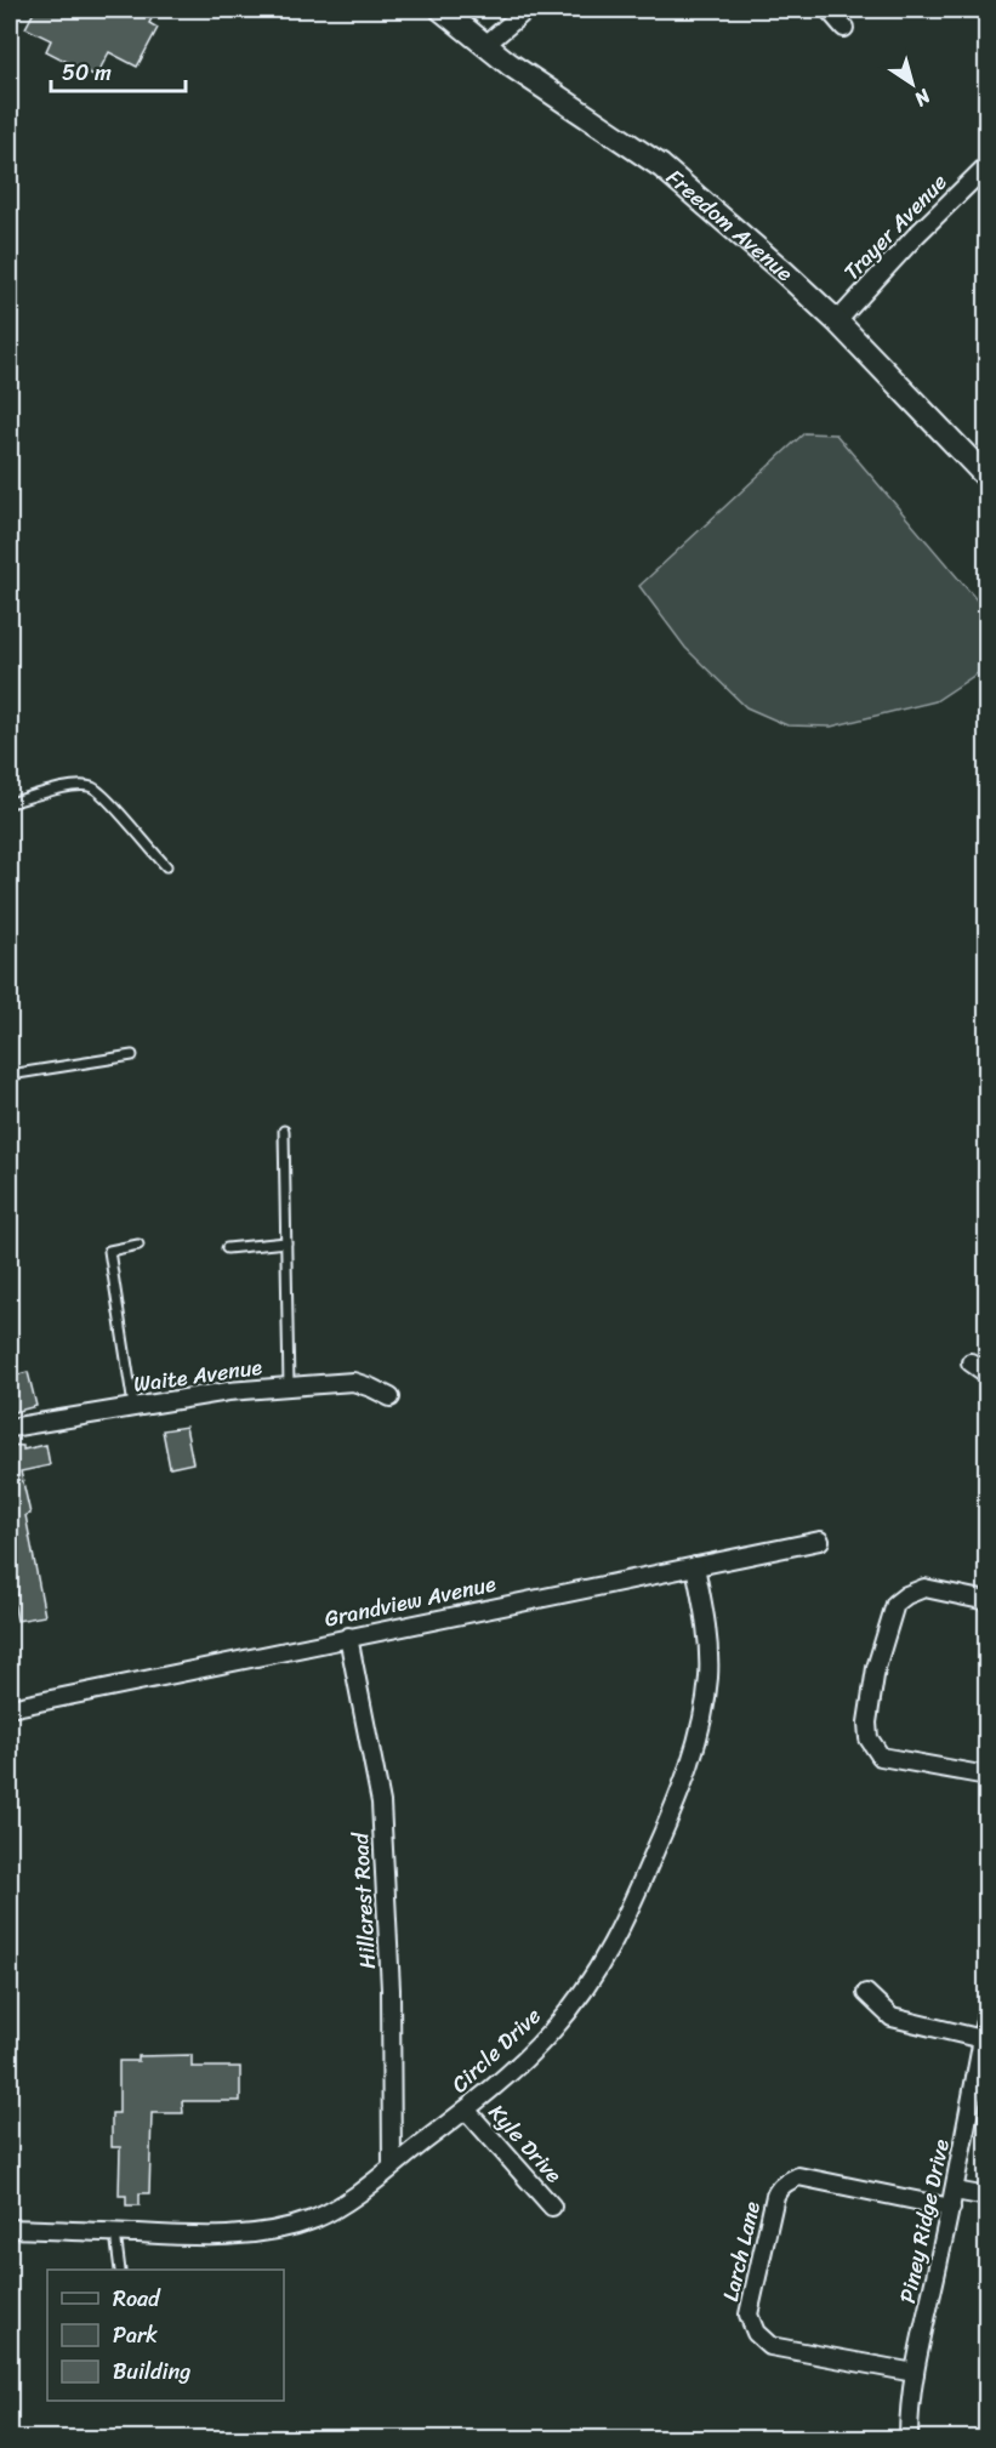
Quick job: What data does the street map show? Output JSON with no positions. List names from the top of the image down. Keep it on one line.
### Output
{"streets":{"street":["Freedom Avenue","Trayer Avenue","Waite Avenue","Grandview Avenue","Hillcrest Road","Circle Drive","Kyle Drive","Piney Ridge Drive","Larch Lane"]},"crossings":[["Freedom Avenue","Trayer Avenue"],["Grandview Avenue","Hillcrest Road"],["Grandview Avenue","Circle Drive"],["Hillcrest Road","Circle Drive"],["Circle Drive","Kyle Drive"],["Piney Ridge Drive","Larch Lane"]],"legend":["Road","Park","Building"],"scale_bar":"50 m","north":"bottom right"}
